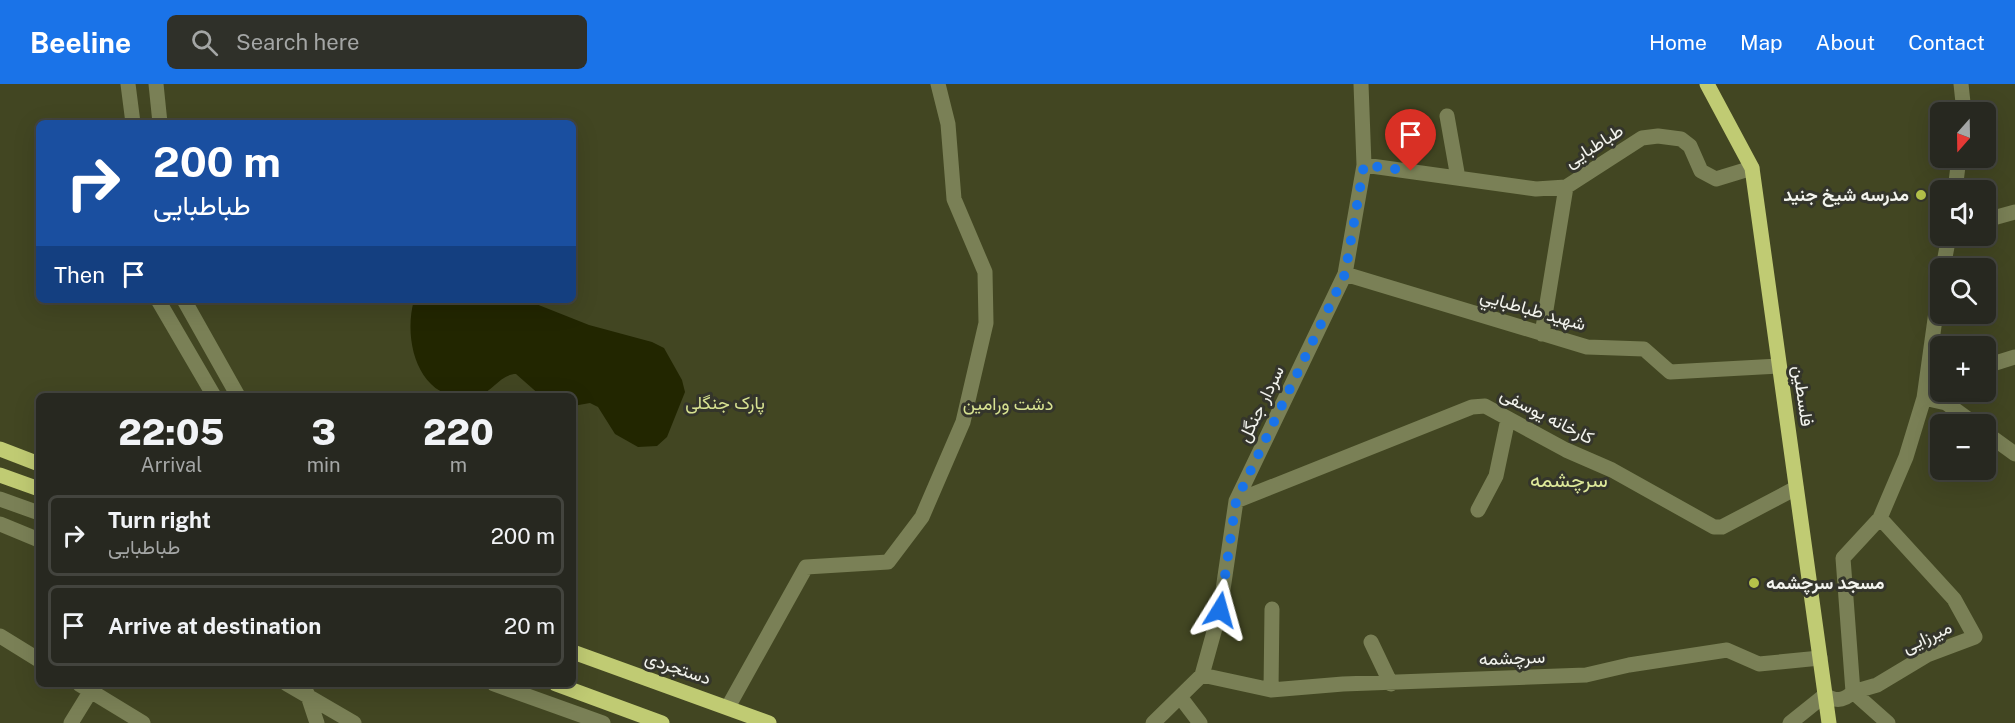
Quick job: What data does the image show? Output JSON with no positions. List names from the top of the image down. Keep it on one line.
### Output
{"streets":{"main road":["فلسطین","دستجردی"],"street":["طباطبایی","شهيد طباطبايي","سردار جنگل","کارخانه یوسفی","میرزایی","سرچشمه"]},"crossings":[["طباطبایی","فلسطین"],["طباطبایی","سردار جنگل"],["شهيد طباطبايي","فلسطین"],["شهيد طباطبايي","سردار جنگل"],["فلسطین","کارخانه یوسفی"],["فلسطین","سرچشمه"],["سردار جنگل","کارخانه یوسفی"],["سردار جنگل","سرچشمه"]],"districts":["سرچشمه"],"parks":["پارک جنگلی","دشت ورامین"],"places":["مدرسه شیخ جنید","مسجد سرچشمه"],"north":"bottom","page":{"header":"Beeline","search":"Search here","nav":["Home","Map","About","Contact"],"map_buttons":["+","−"],"turn":["200 m","طباطبایی"],"then":"Then","eta":["22:05","Arrival","3","min","220","m"],"list":[{"name":"Turn right","note":"طباطبایی","value":"200 m"},{"name":"Arrive at destination","value":"20 m"}]}}
